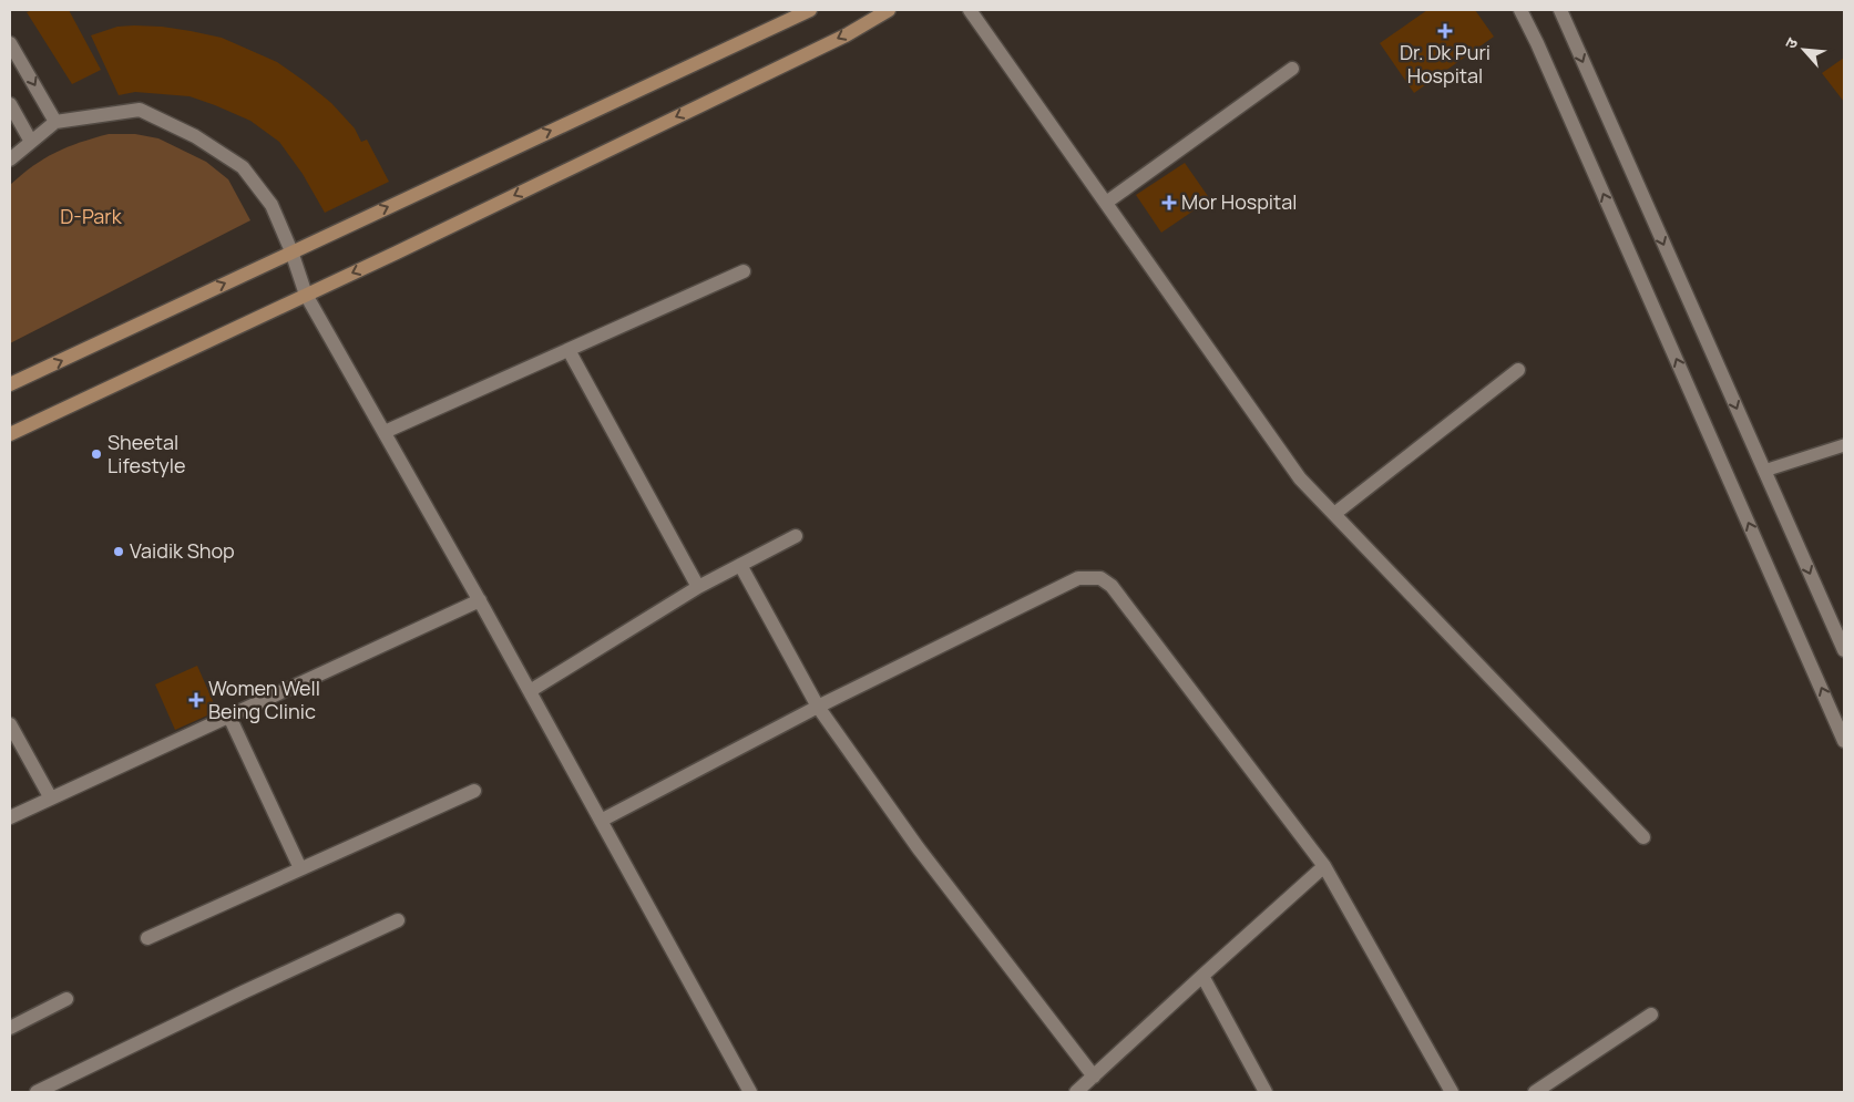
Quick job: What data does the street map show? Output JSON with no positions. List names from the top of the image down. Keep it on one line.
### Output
{"parks":["D-Park"],"places":{"health":["Dr. Dk Puri Hospital","Mor Hospital","Women Well Being Clinic"],"other":["Sheetal Lifestyle","Vaidik Shop"]},"north":"top left"}
